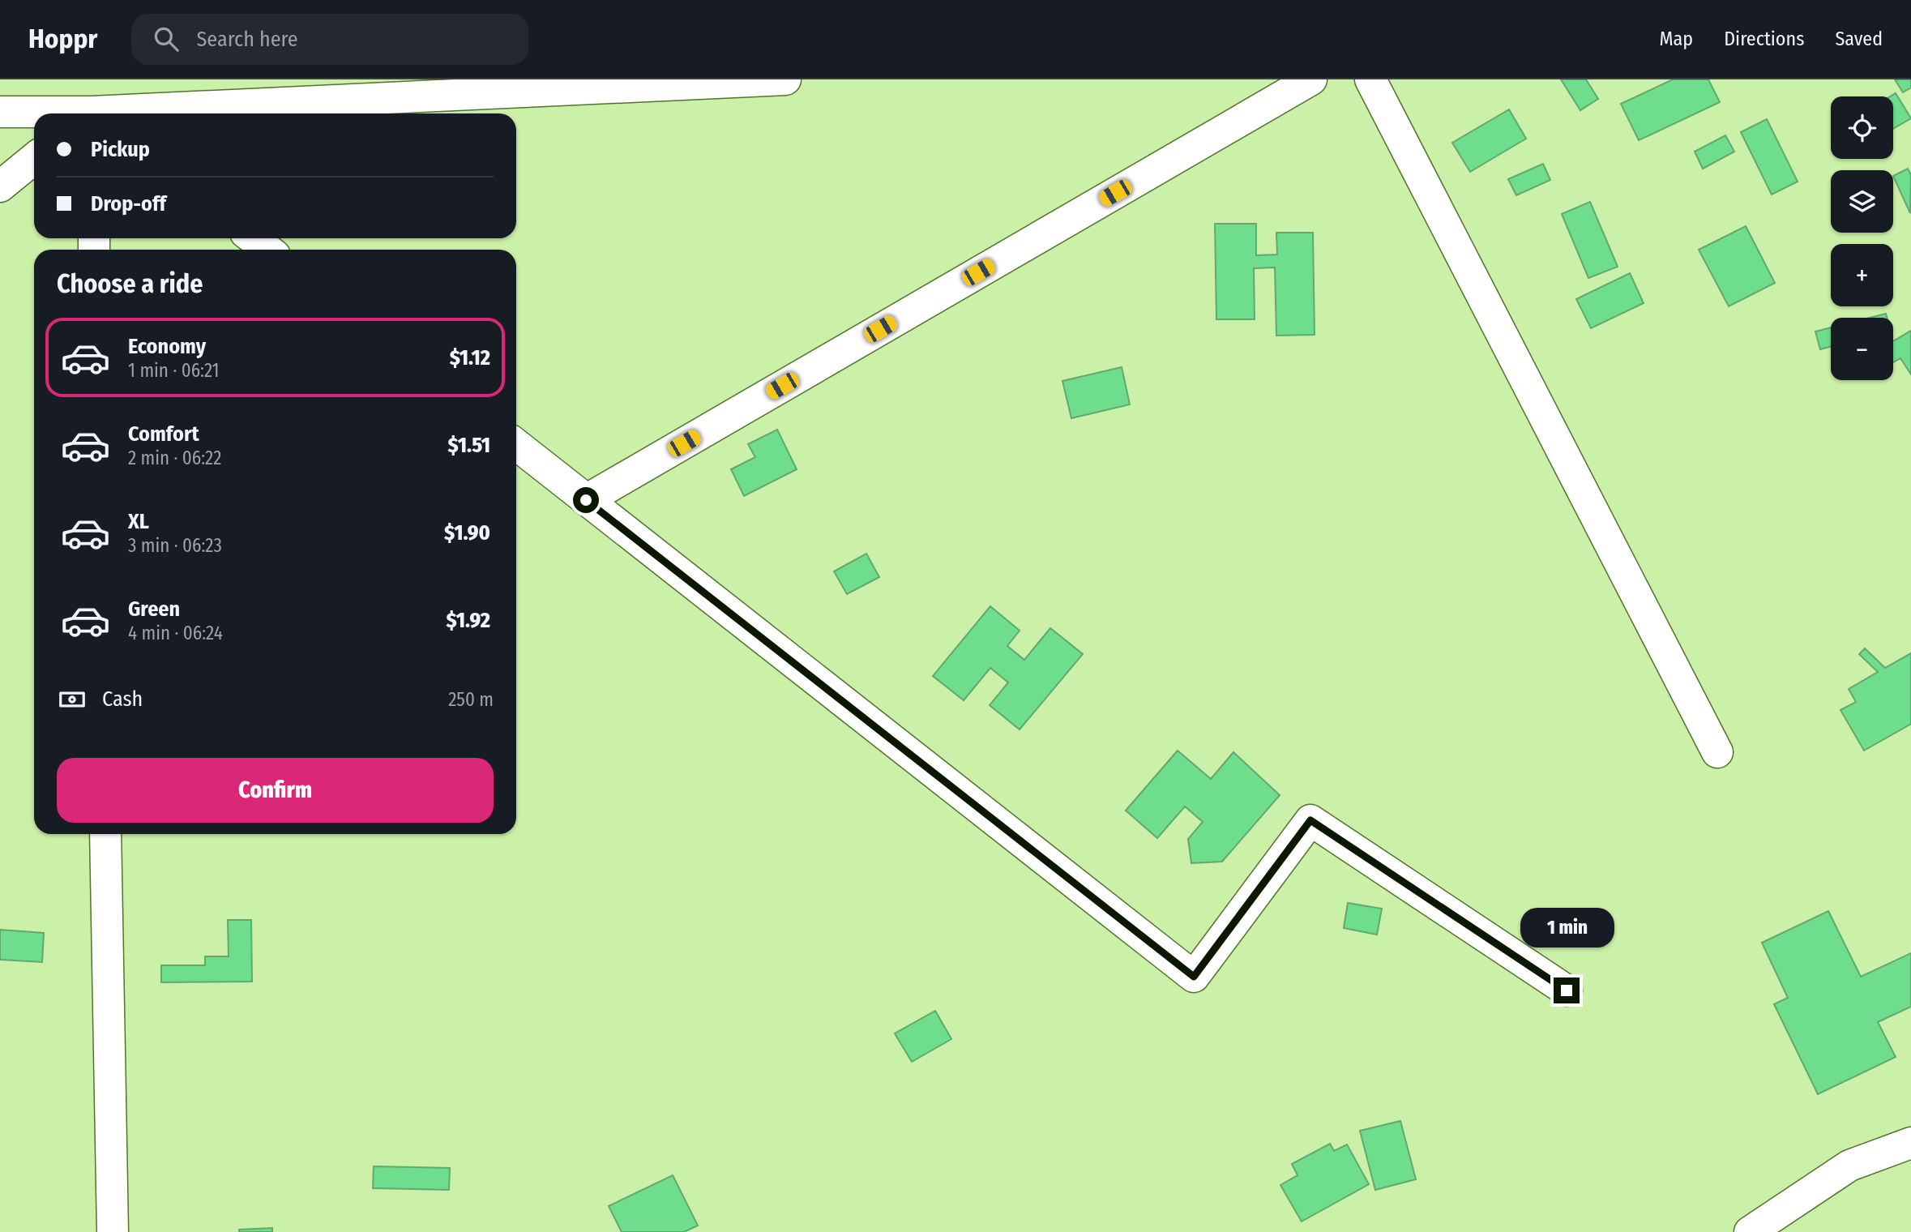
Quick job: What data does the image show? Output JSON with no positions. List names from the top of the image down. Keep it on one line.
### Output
{"page":{"header":"Hoppr","search":"Search here","nav":["Map","Directions","Saved"],"map_buttons":["+","−"],"banner":["Pickup","Drop-off"],"heading":"Choose a ride","list":[{"name":"Economy","note":"1 min · 06:21","value":"$1.12"},{"name":"Comfort","note":"2 min · 06:22","value":"$1.51"},{"name":"XL","note":"3 min · 06:23","value":"$1.90"},{"name":"Green","note":"4 min · 06:24","value":"$1.92"}],"pay":["Cash","250 m"],"buttons":"Confirm","bubble":"1 min"}}
